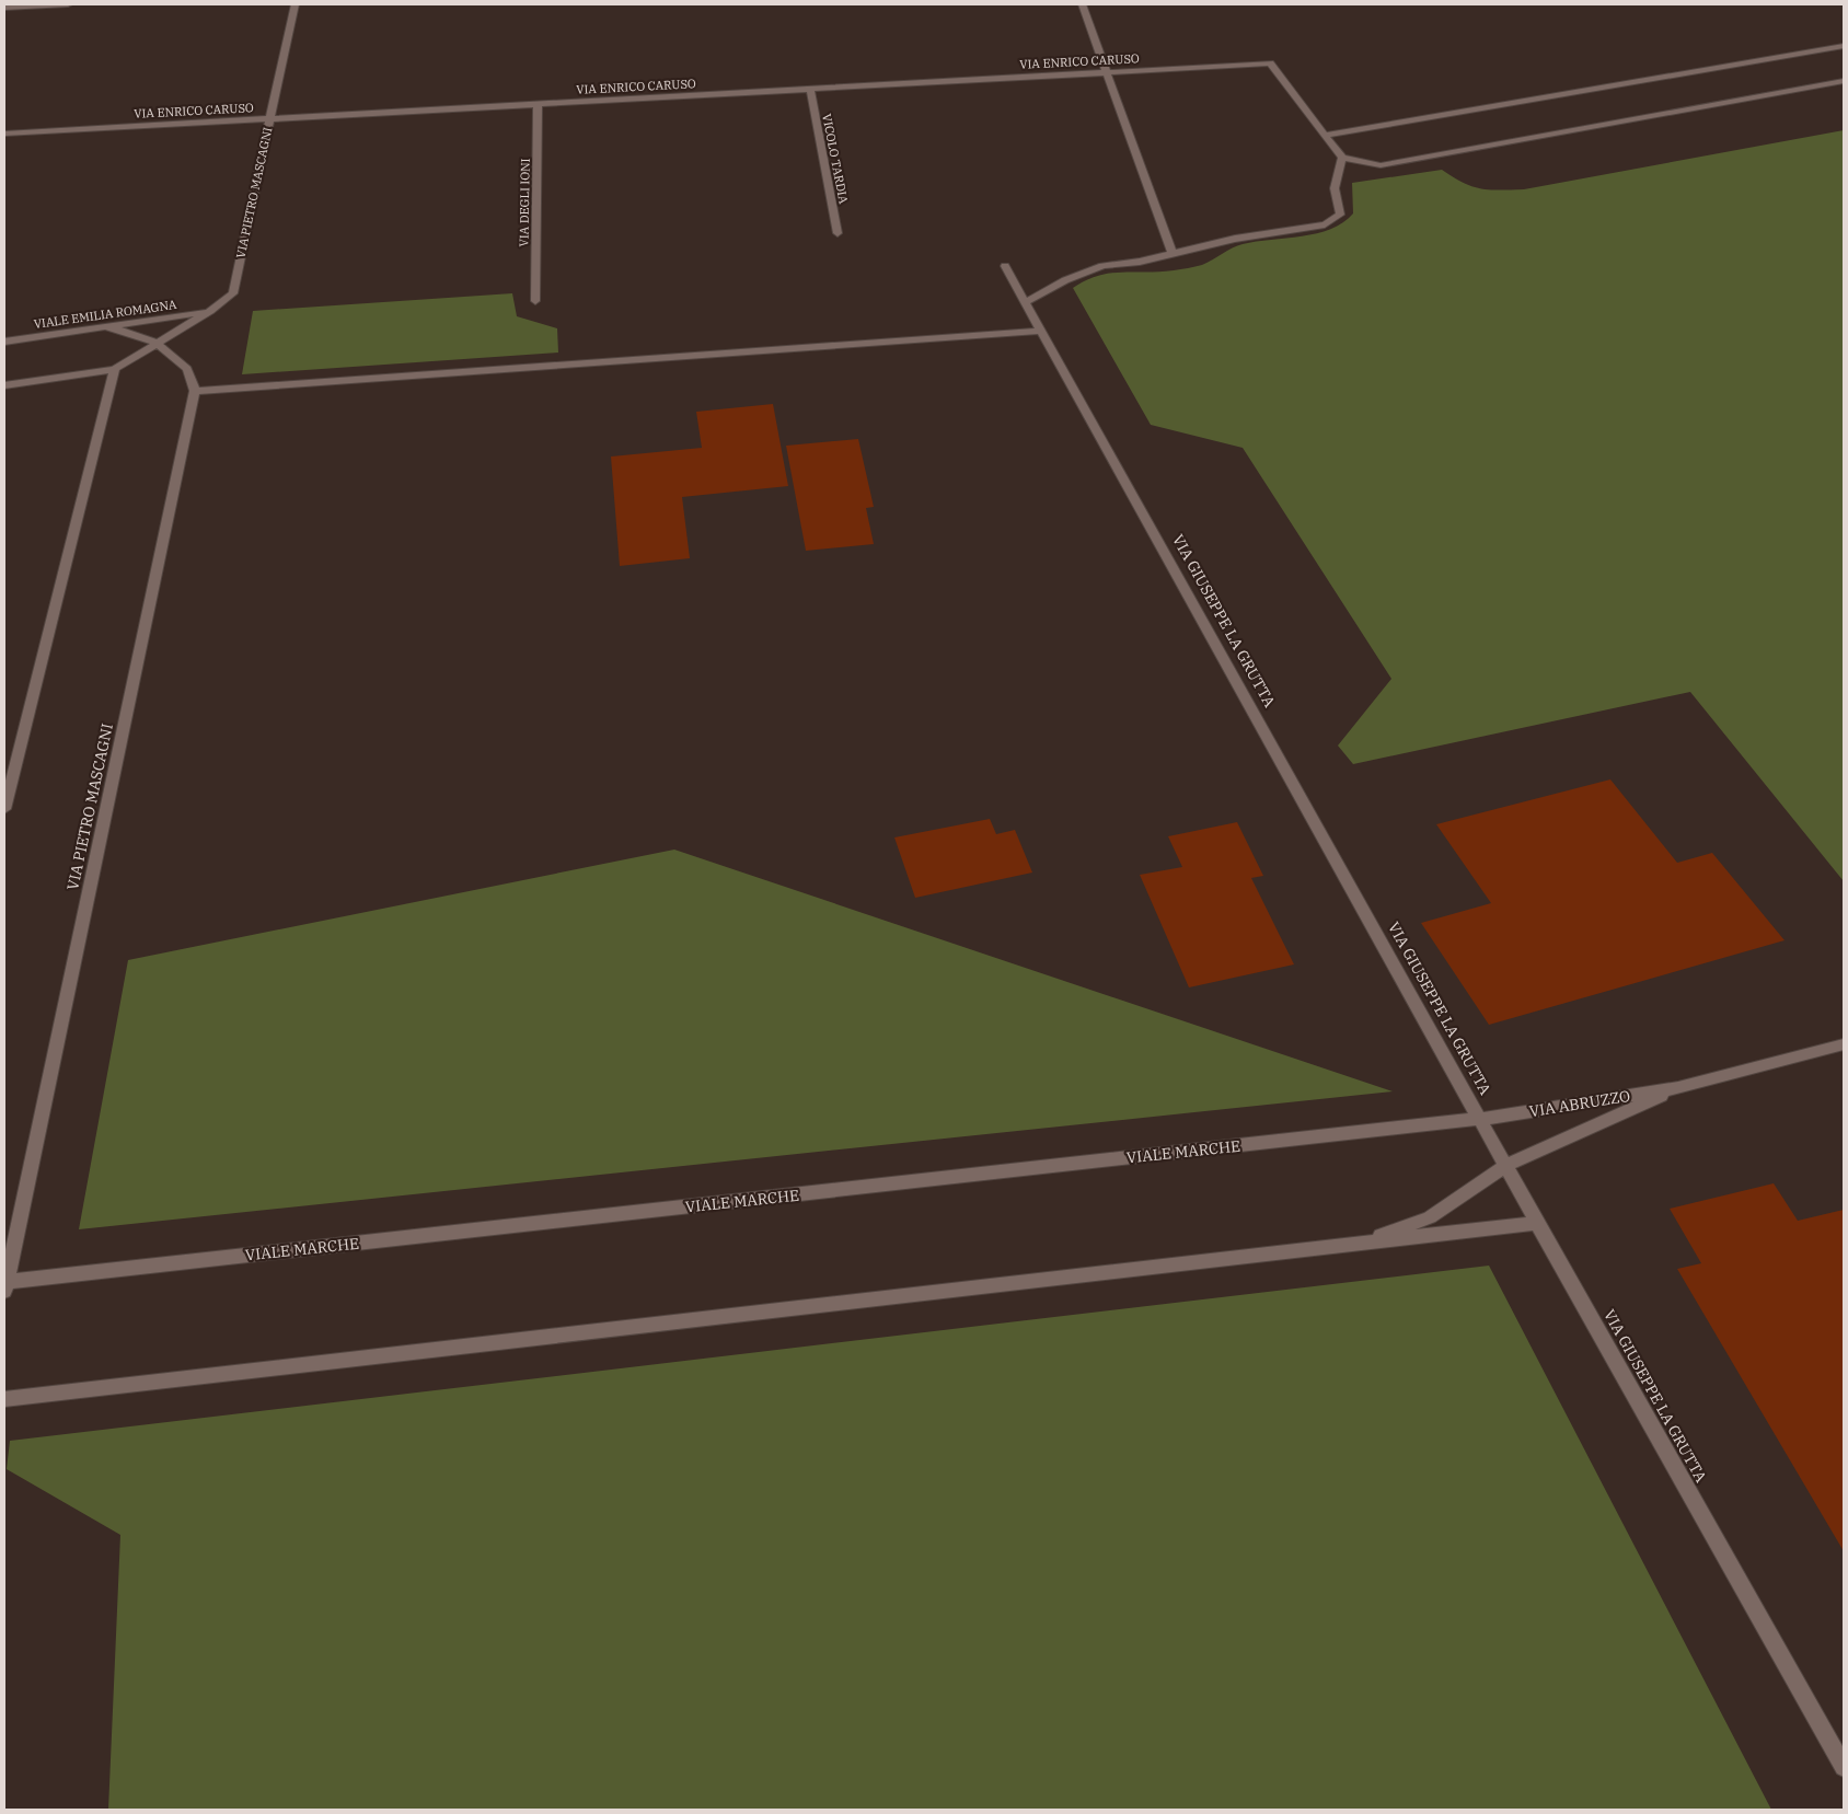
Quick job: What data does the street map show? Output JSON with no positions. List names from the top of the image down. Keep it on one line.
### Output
{"streets":{"street":["VIA ENRICO CARUSO","VICOLO TARDIA","VIA PIETRO MASCAGNI","VIA DEGLI IONI","VIALE EMILIA ROMAGNA","VIA GIUSEPPE LA GRUTTA","VIA ABRUZZO","VIALE MARCHE"]},"crossings":[["VIA ENRICO CARUSO","VICOLO TARDIA"],["VIA ENRICO CARUSO","VIA PIETRO MASCAGNI"],["VIA ENRICO CARUSO","VIA DEGLI IONI"],["VIA PIETRO MASCAGNI","VIALE EMILIA ROMAGNA"],["VIA PIETRO MASCAGNI","VIALE MARCHE"],["VIA GIUSEPPE LA GRUTTA","VIA ABRUZZO"],["VIA GIUSEPPE LA GRUTTA","VIALE MARCHE"],["VIA ABRUZZO","VIALE MARCHE"]]}
